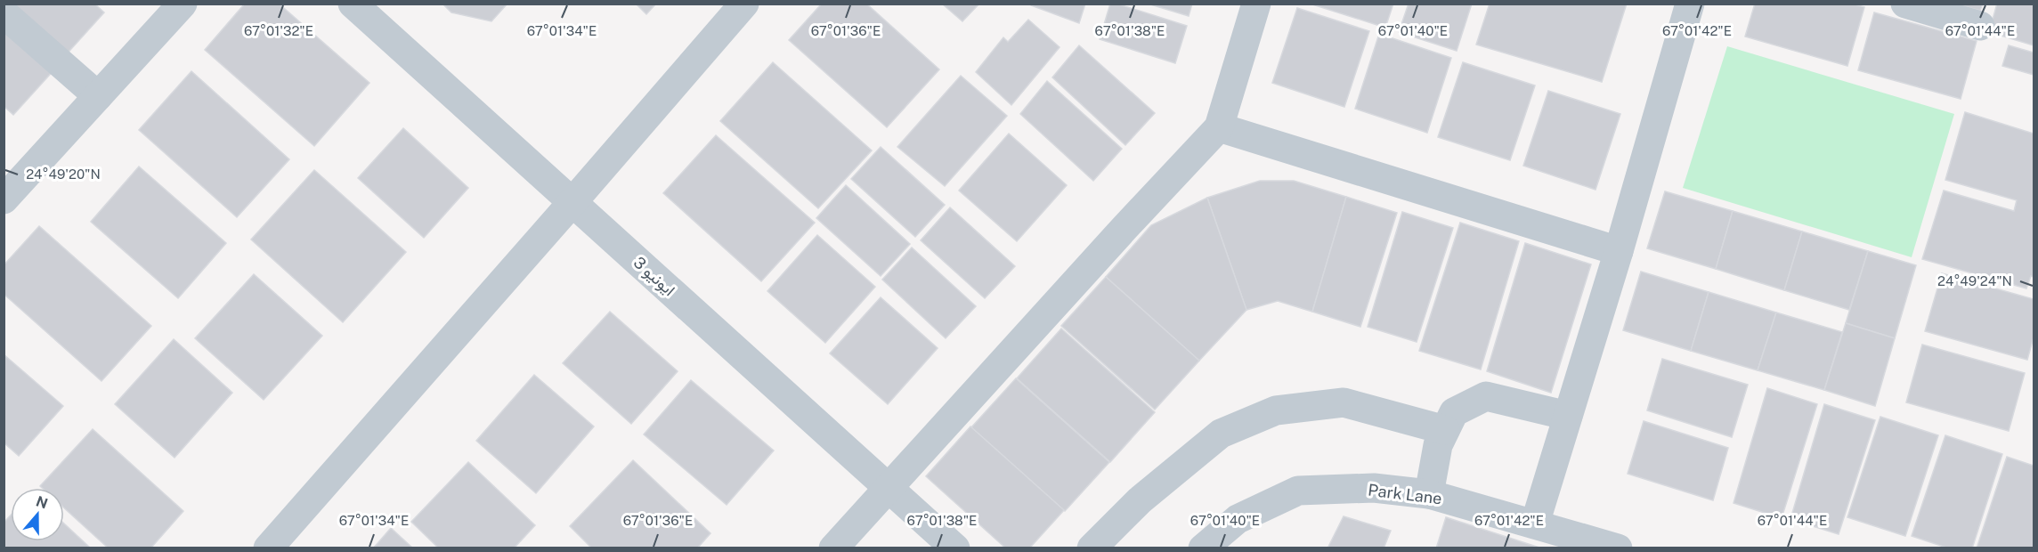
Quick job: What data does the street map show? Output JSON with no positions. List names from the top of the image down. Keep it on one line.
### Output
{"streets":{"street":["ایونیو 3","Park Lane"]},"north":"top","coordinates":["67°01'34\"E","67°01'36\"E","67°01'32\"E","67°01'38\"E","67°01'40\"E","67°01'42\"E","67°01'44\"E","24°49'20\"N","24°49'24\"N"]}
